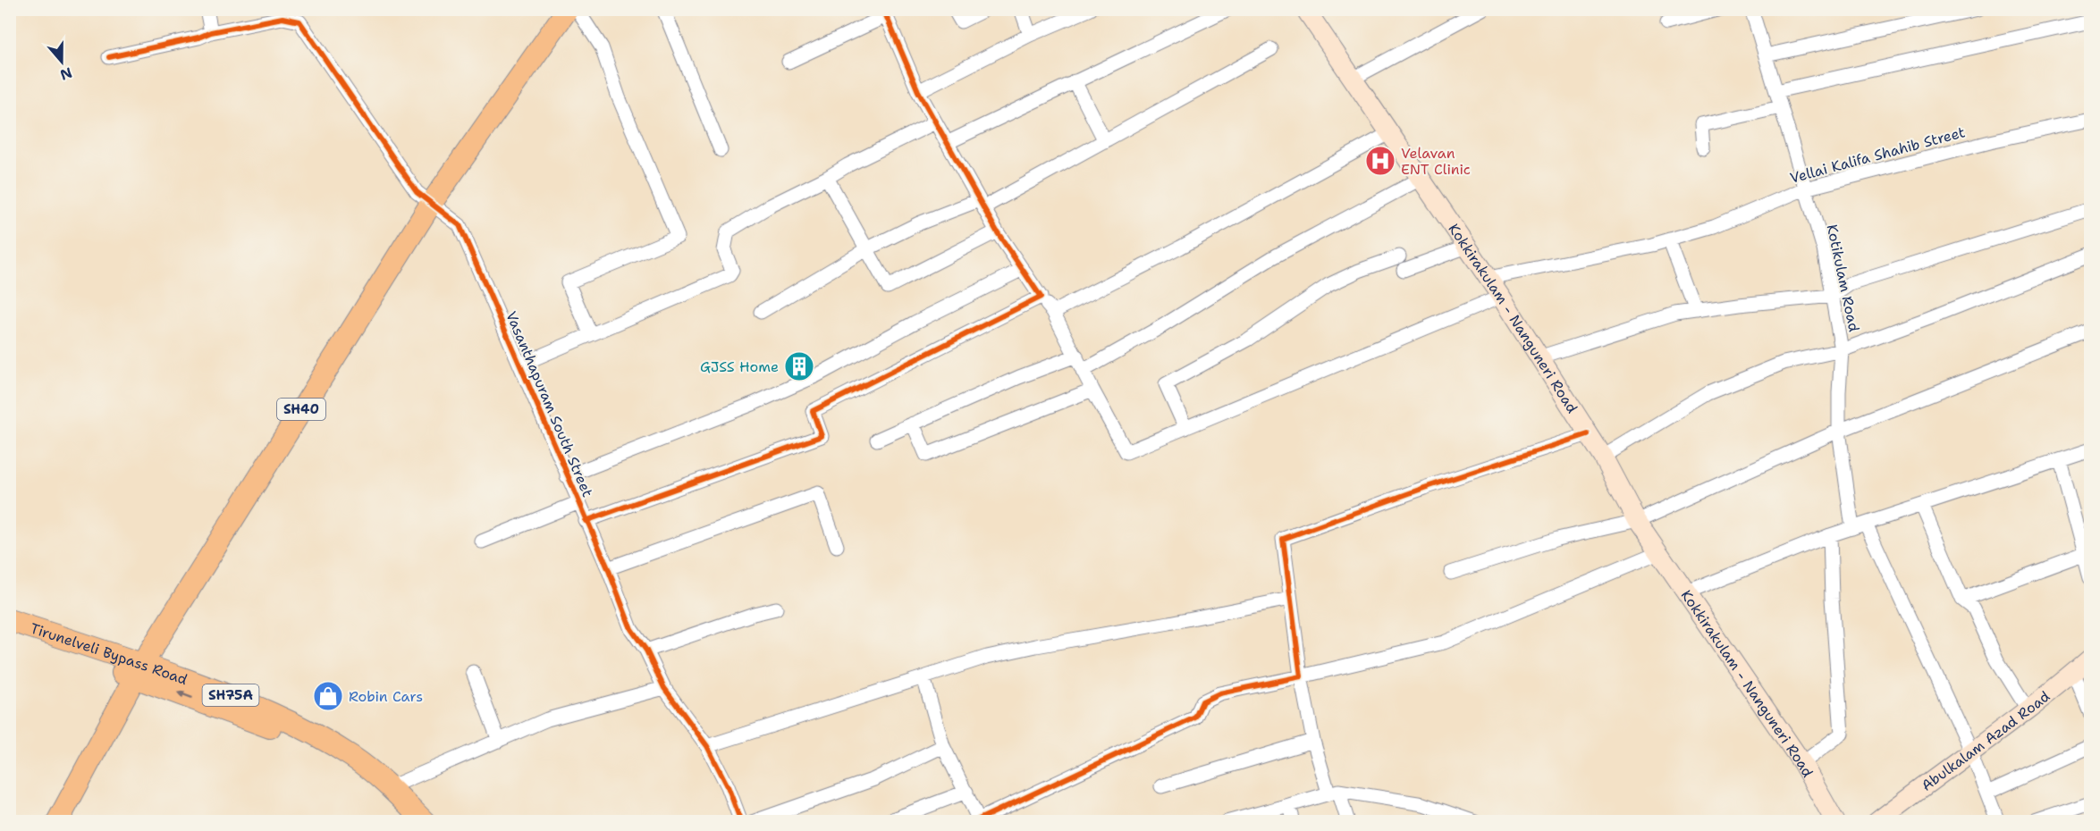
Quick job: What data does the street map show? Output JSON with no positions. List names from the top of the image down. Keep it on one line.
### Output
{"streets":{"main road":["Kokkirakulam - Nanguneri Road","SH40","Tirunelveli Bypass Road","SH75A","Abulkalam Azad Road"],"street":["Vellai Kalifa Shahib Street","Kotikulam Road","Vasanthapuram South Street"]},"crossings":[["Vellai Kalifa Shahib Street","Kotikulam Road"],["Vellai Kalifa Shahib Street","Kokkirakulam - Nanguneri Road"],["Vasanthapuram South Street","SH40"],["SH40","Tirunelveli Bypass Road"]],"places":{"hospital":["Velavan ENT Clinic"],"building":["GJSS Home"],"shop":["Robin Cars"]},"north":"bottom"}
